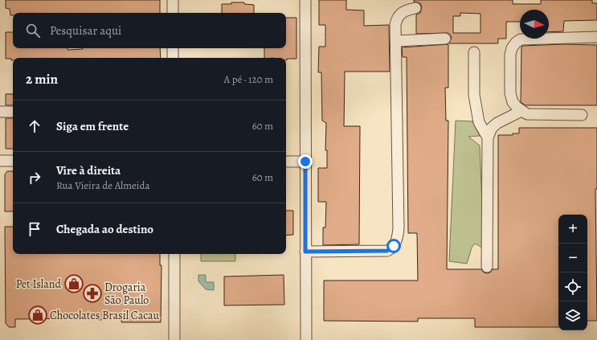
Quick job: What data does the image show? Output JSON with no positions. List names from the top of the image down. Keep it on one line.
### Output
{"places":{"shop":["Pet Island","Chocolates Brasil Cacau"],"pharmacy":["Drogaria São Paulo"]},"north":"right","page":{"search":"Pesquisar aqui","heading":["2 min","A pé · 120 m"],"list":[["Siga em frente","60 m"],["Vire à direita","Rua Vieira de Almeida","60 m"],"Chegada ao destino"],"map_buttons":["+","−"]}}
